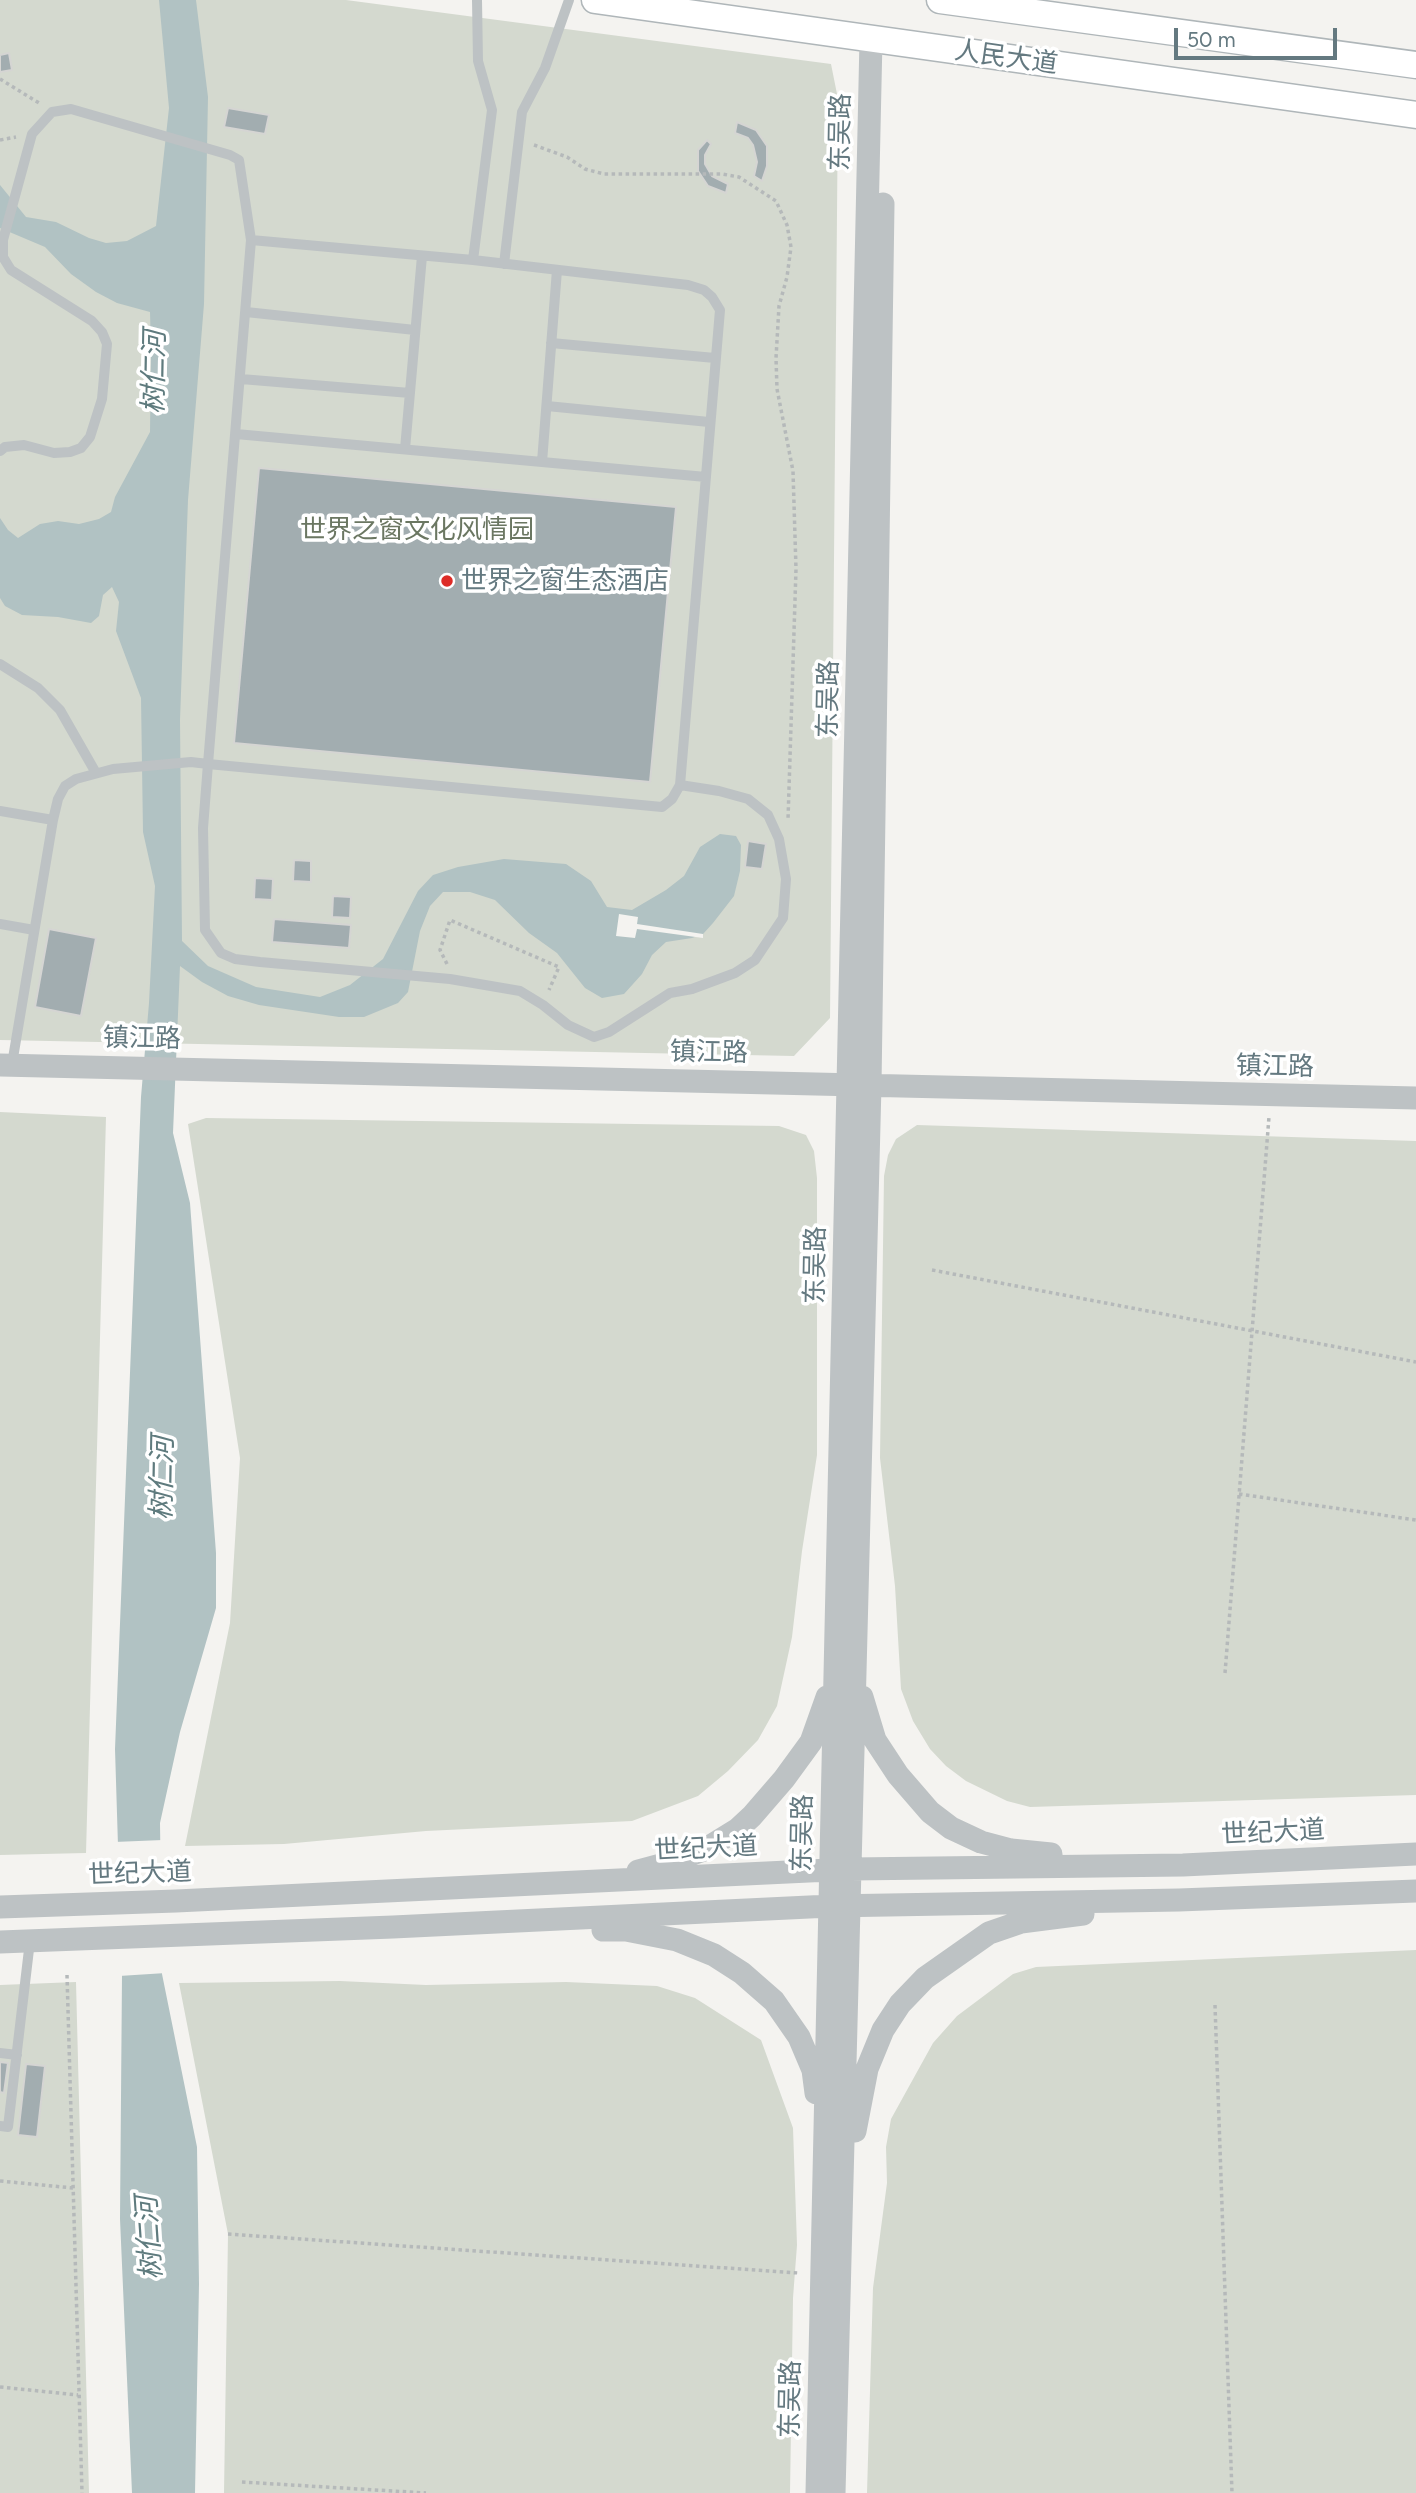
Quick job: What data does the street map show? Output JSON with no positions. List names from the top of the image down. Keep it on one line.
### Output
{"streets":{"main road":["人民大道"],"street":["东吴路","镇江路","世纪大道"]},"crossings":[["人民大道","东吴路"],["东吴路","镇江路"],["东吴路","世纪大道"]],"water":["树仁河"],"parks":["世界之窗文化风情园"],"places":["世界之窗生态酒店"],"scale_bar":"50 m"}
